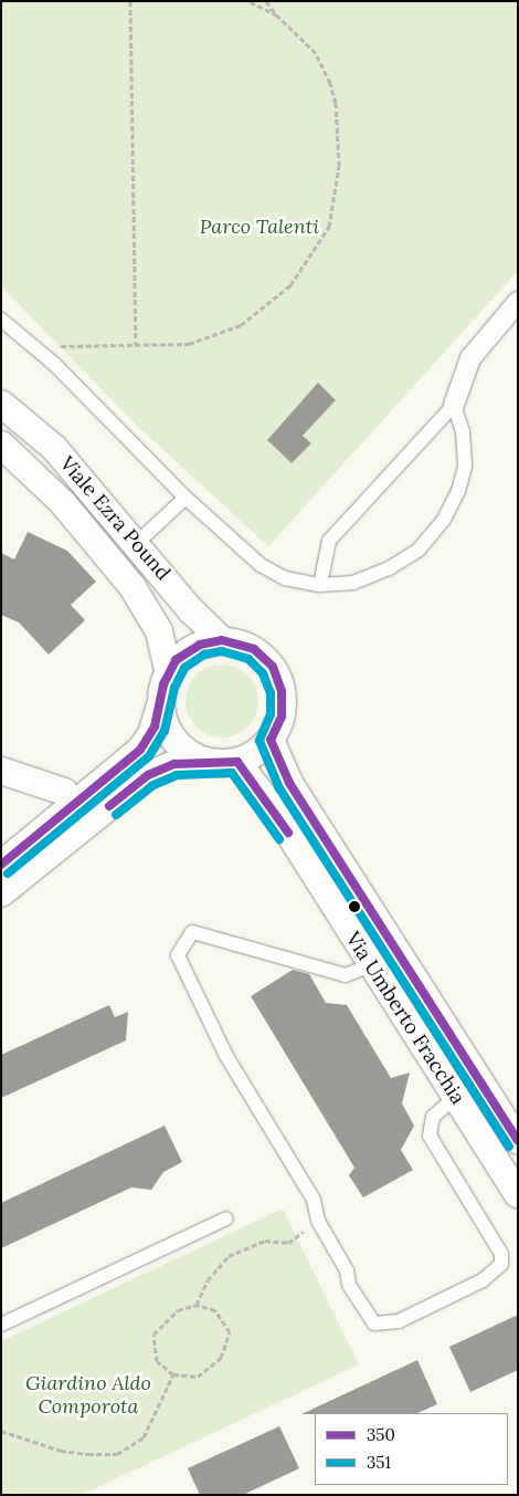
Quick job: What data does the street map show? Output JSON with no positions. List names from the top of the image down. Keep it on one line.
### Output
{"streets":{"street":["Viale Ezra Pound","Via Umberto Fracchia"]},"crossings":[["Viale Ezra Pound","Via Umberto Fracchia"]],"parks":["Parco Talenti","Giardino Aldo Comporota"],"lines":["transit line 350","transit line 351"],"legend":["350","351"]}
